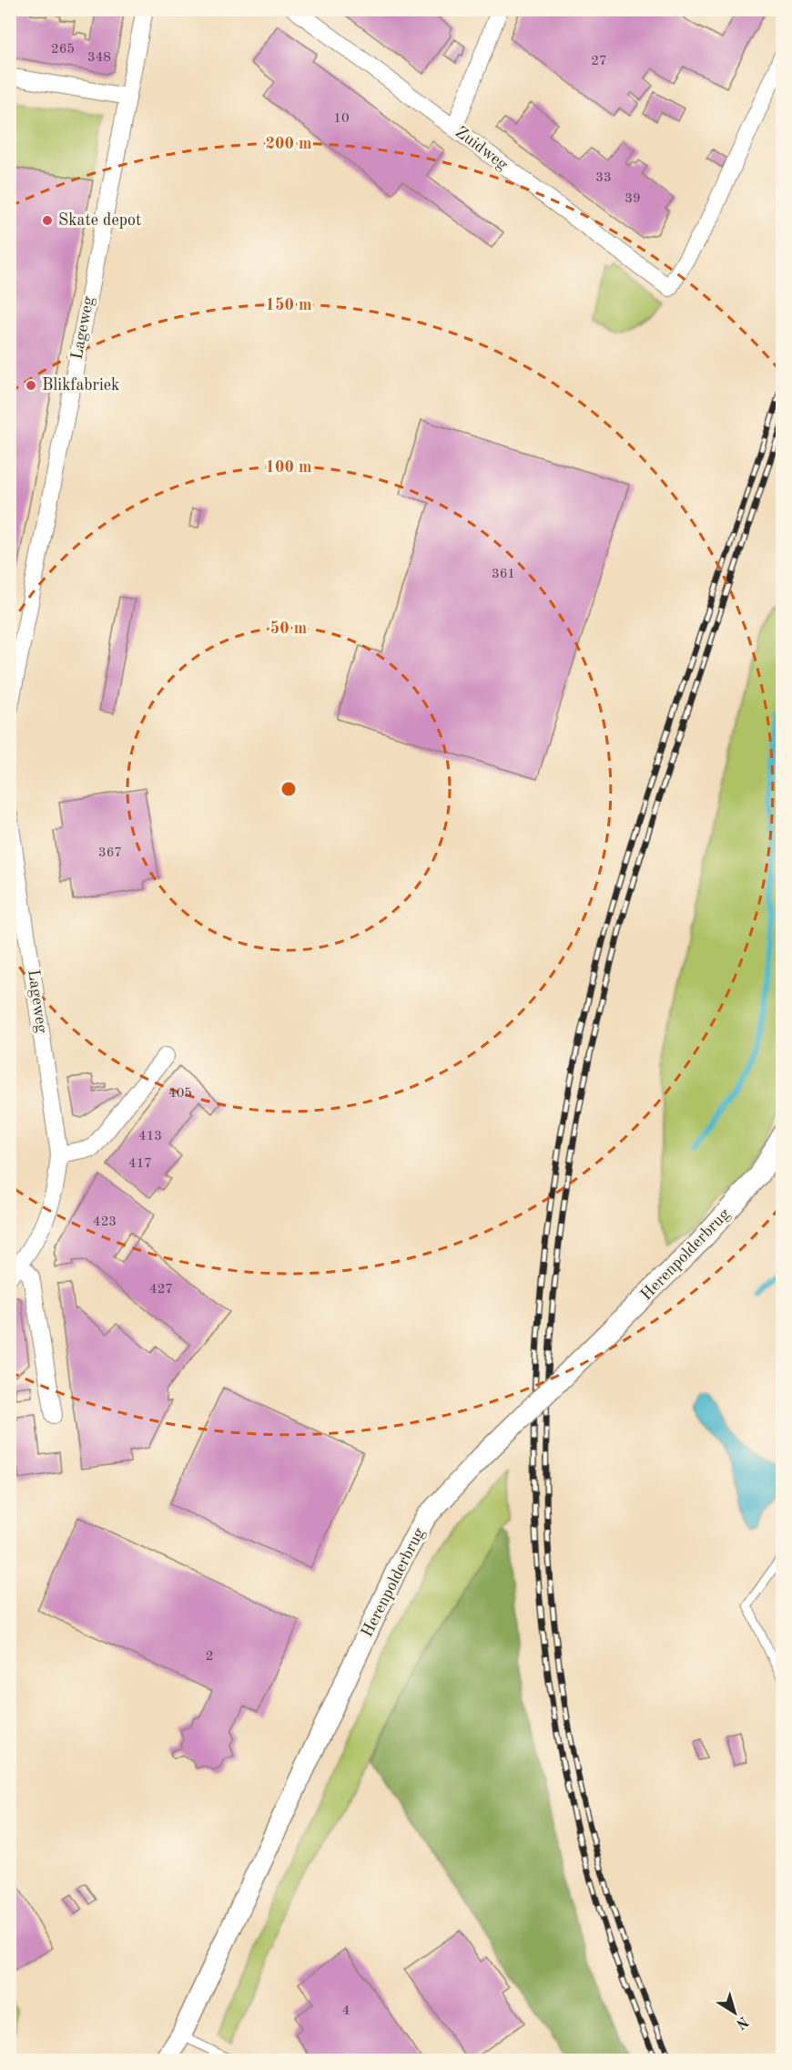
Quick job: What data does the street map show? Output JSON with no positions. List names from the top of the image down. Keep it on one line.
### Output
{"streets":{"street":["Zuidweg","Lageweg","Herenpolderbrug"]},"places":["Skate depot","Blikfabriek"],"house_numbers":["265","348","27","10","33","39","361","367","405","413","417","423","427","2","4"],"north":"bottom right","rings":["200 m","150 m","100 m","50 m"]}
